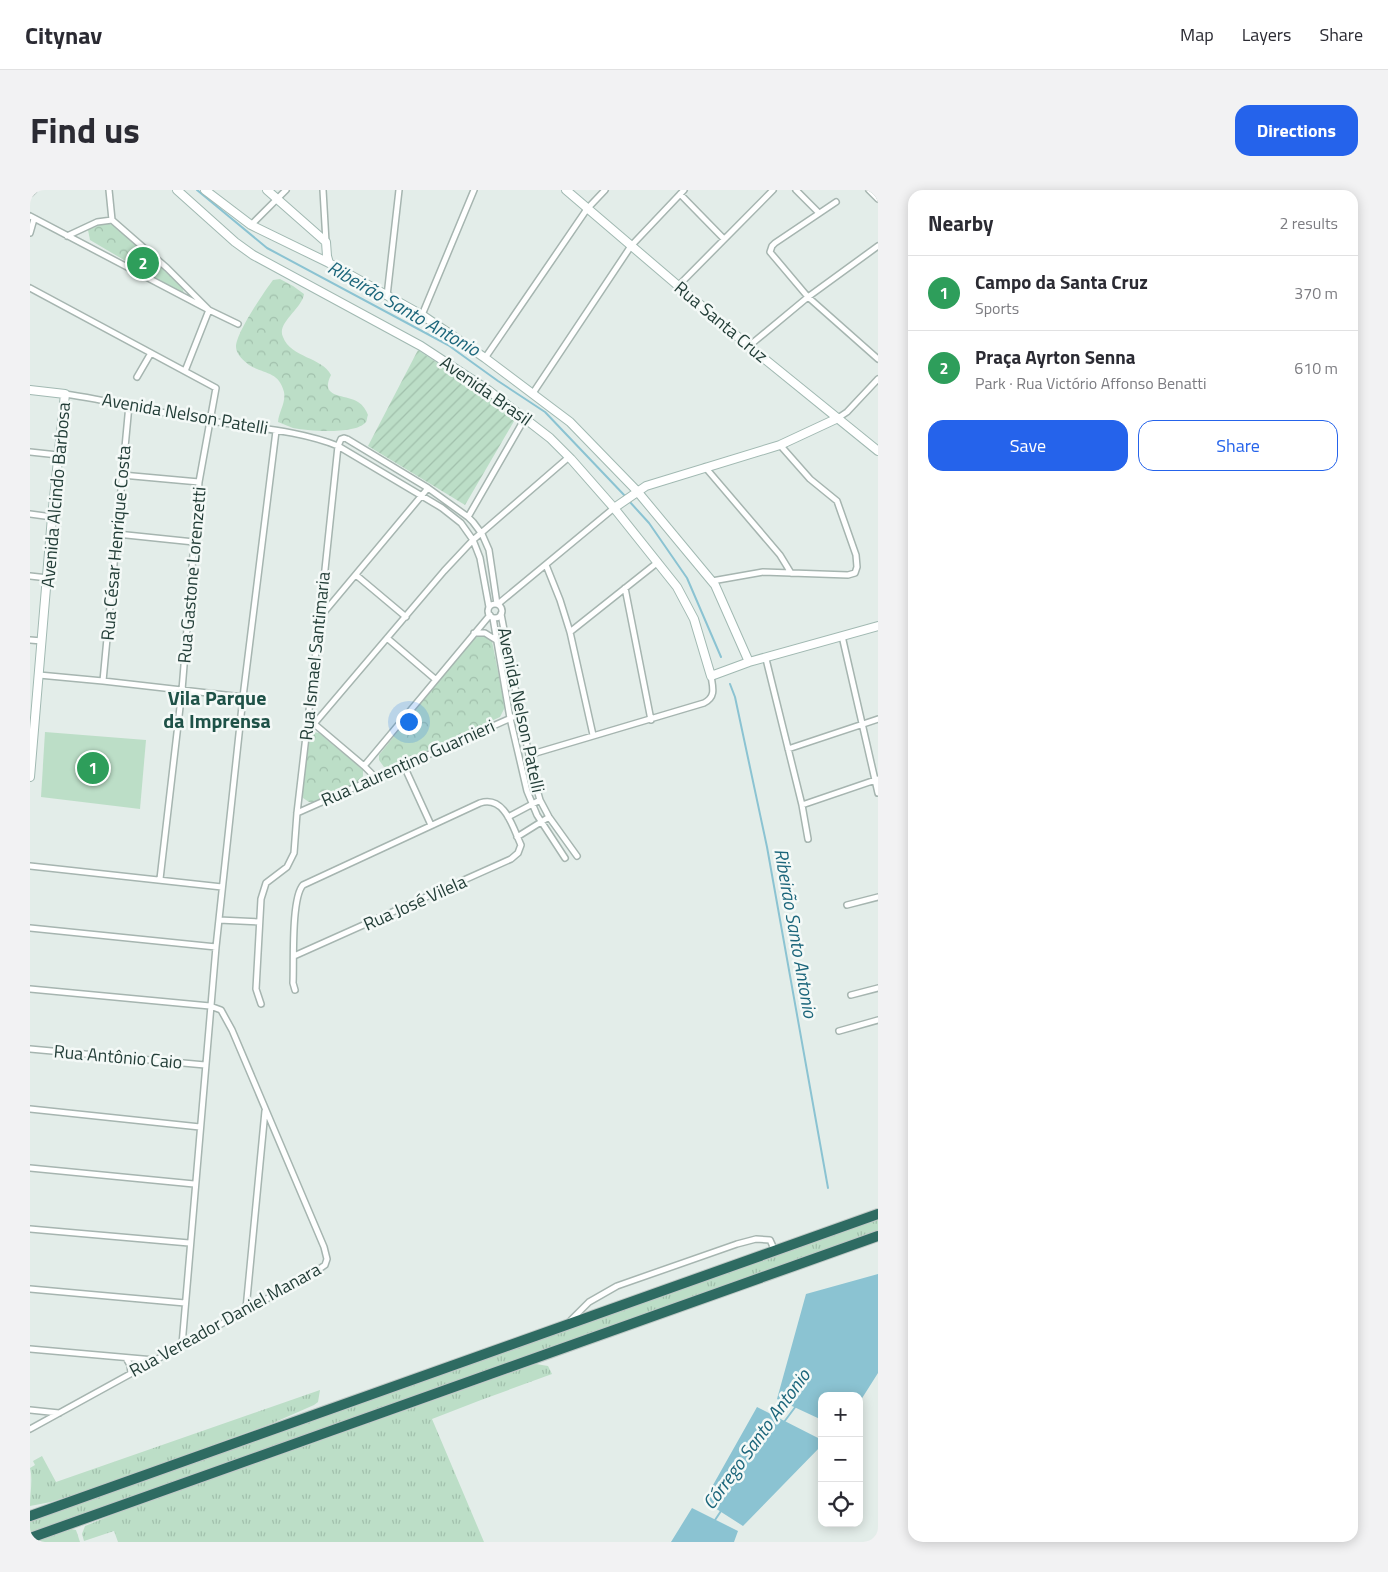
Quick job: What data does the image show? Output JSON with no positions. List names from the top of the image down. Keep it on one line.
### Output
{"streets":{"main road":["Rua Santa Cruz","Avenida Brasil","Avenida Nelson Patelli","Avenida Alcindo Barbosa"],"street":["Rua César Henrique Costa","Rua Gastone Lorenzetti","Rua Ismael Santimaria","Rua Laurentino Guarnieri","Rua José Vilela","Rua Antônio Caio","Rua Vereador Daniel Manara"]},"crossings":[["Avenida Nelson Patelli","Avenida Alcindo Barbosa"],["Avenida Nelson Patelli","Rua César Henrique Costa"],["Avenida Nelson Patelli","Rua Gastone Lorenzetti"],["Avenida Nelson Patelli","Rua Ismael Santimaria"],["Avenida Nelson Patelli","Rua Laurentino Guarnieri"],["Rua Ismael Santimaria","Rua Laurentino Guarnieri"]],"districts":["Vila Parque da Imprensa"],"water":["Ribeirão Santo Antonio","Córrego Santo Antonio"],"page":{"header":"Citynav","nav":["Map","Layers","Share"],"title":"Find us","buttons":["Directions",["Save","Share"]],"heading":["Nearby","2 results"],"pins":["2","1"],"list":[{"mark":"1","name":"Campo da Santa Cruz","note":"Sports","value":"370 m"},{"mark":"2","name":"Praça Ayrton Senna","note":"Park · Rua Victório Affonso Benatti","value":"610 m"}],"map_buttons":["+","−"]}}
